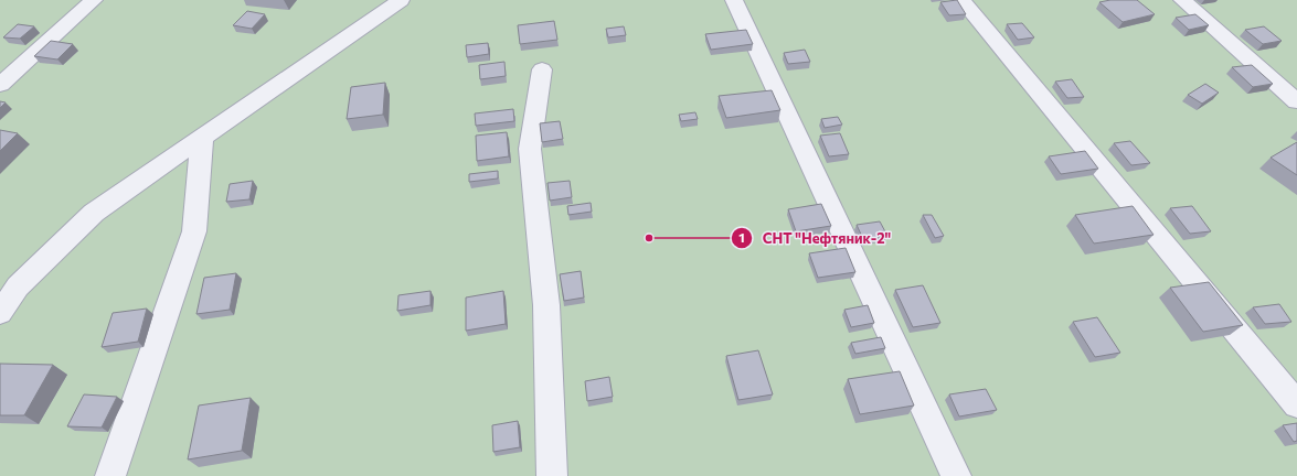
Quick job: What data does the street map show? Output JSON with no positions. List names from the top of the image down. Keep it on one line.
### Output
{"places":["СНТ \"Нефтяник-2\""]}
